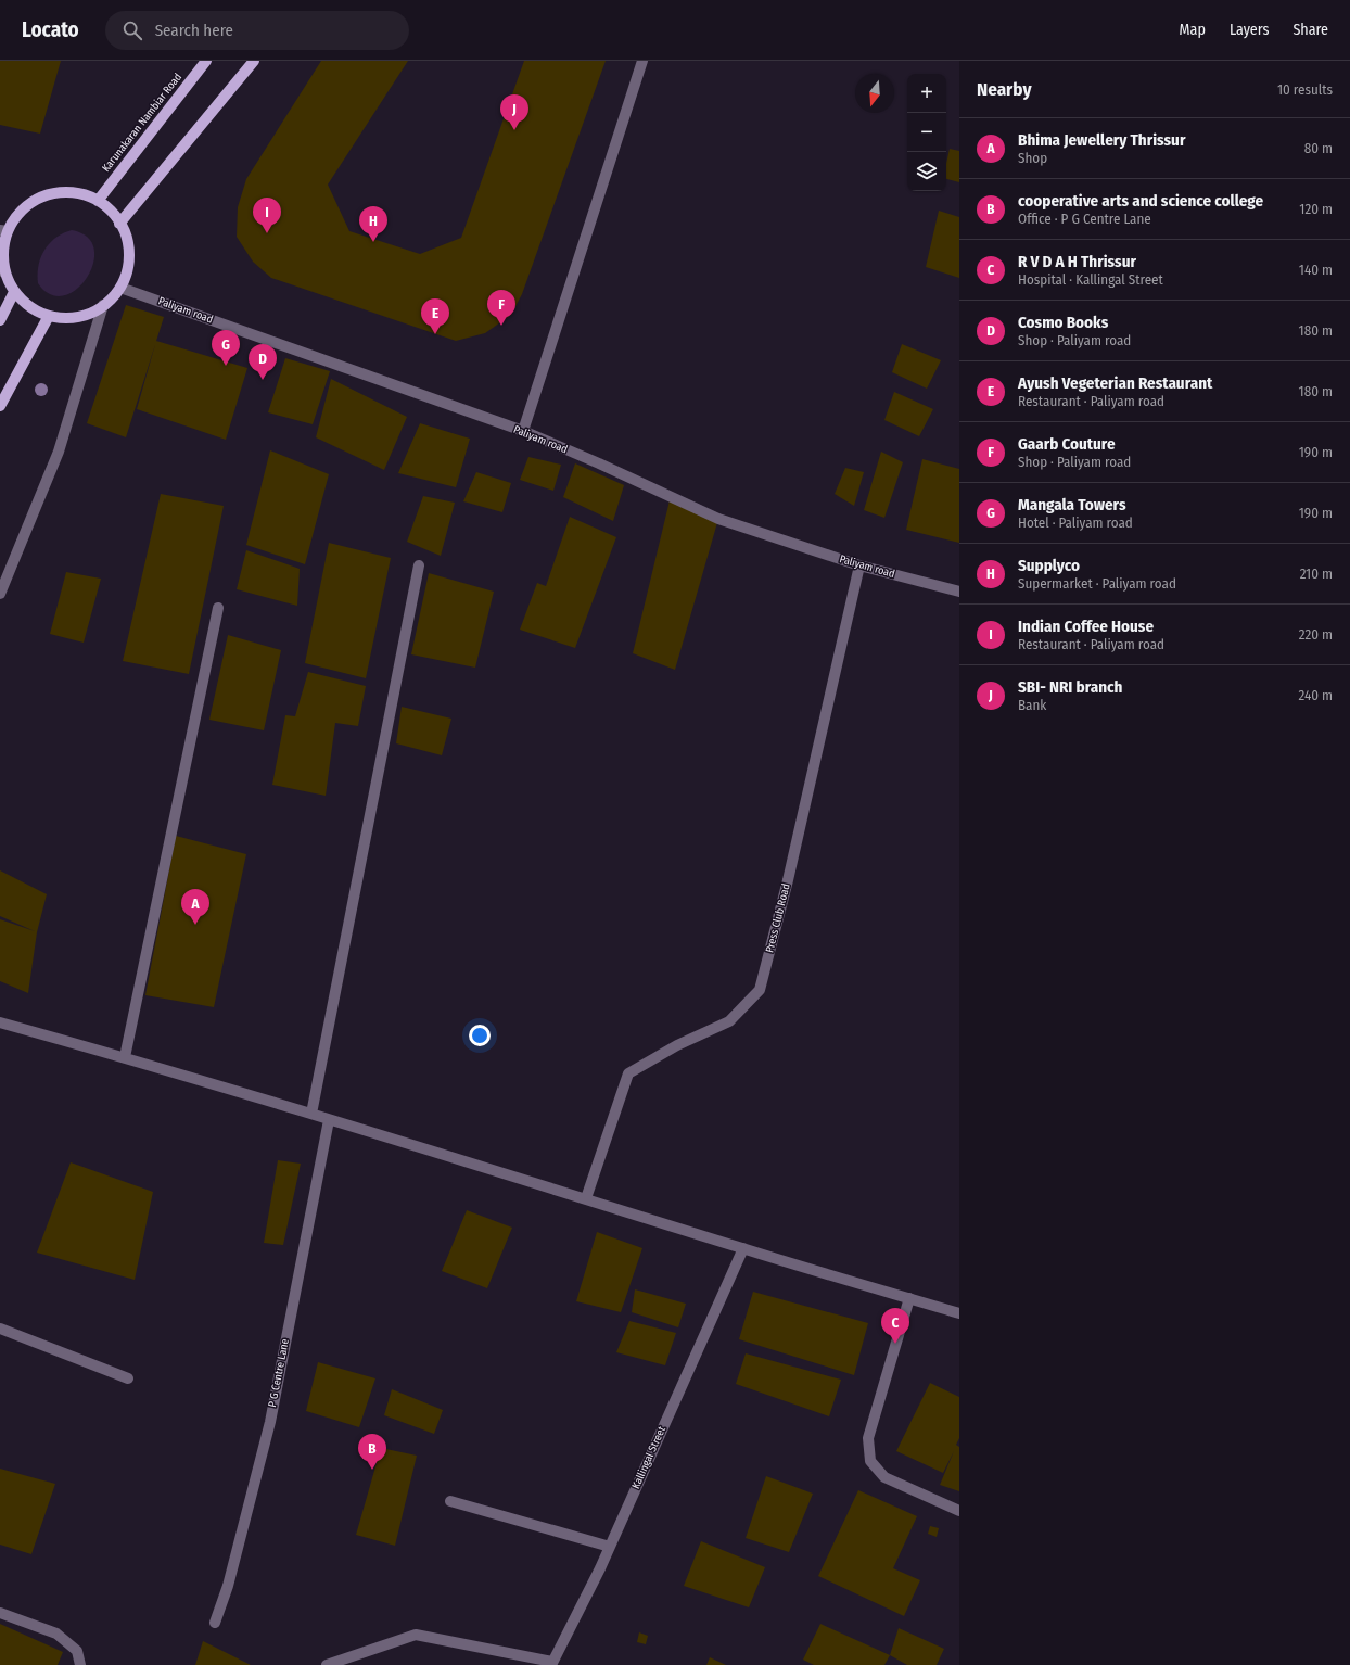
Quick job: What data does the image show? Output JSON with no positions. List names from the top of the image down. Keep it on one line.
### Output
{"streets":{"main road":["Karunakaran Nambiar Road"],"street":["Paliyam road","Press Club Road","P G Centre Lane","Kallingal Street"]},"crossings":[["Karunakaran Nambiar Road","Paliyam road"],["Paliyam road","Press Club Road"]],"north":"bottom","page":{"header":"Locato","search":"Search here","nav":["Map","Layers","Share"],"heading":["Nearby","10 results"],"map_buttons":["+","−"],"pins":["J","I","H","F","E","G","D","A","C","B"],"list":[{"mark":"A","name":"Bhima Jewellery Thrissur","note":"Shop","value":"80 m"},{"mark":"B","name":"cooperative arts and science college","note":"Office · P G Centre Lane","value":"120 m"},{"mark":"C","name":"R V D A H Thrissur","note":"Hospital · Kallingal Street","value":"140 m"},{"mark":"D","name":"Cosmo Books","note":"Shop · Paliyam road","value":"180 m"},{"mark":"E","name":"Ayush Vegeterian Restaurant","note":"Restaurant · Paliyam road","value":"180 m"},{"mark":"F","name":"Gaarb Couture","note":"Shop · Paliyam road","value":"190 m"},{"mark":"G","name":"Mangala Towers","note":"Hotel · Paliyam road","value":"190 m"},{"mark":"H","name":"Supplyco","note":"Supermarket · Paliyam road","value":"210 m"},{"mark":"I","name":"Indian Coffee House","note":"Restaurant · Paliyam road","value":"220 m"},{"mark":"J","name":"SBI- NRI branch","note":"Bank","value":"240 m"}]}}
